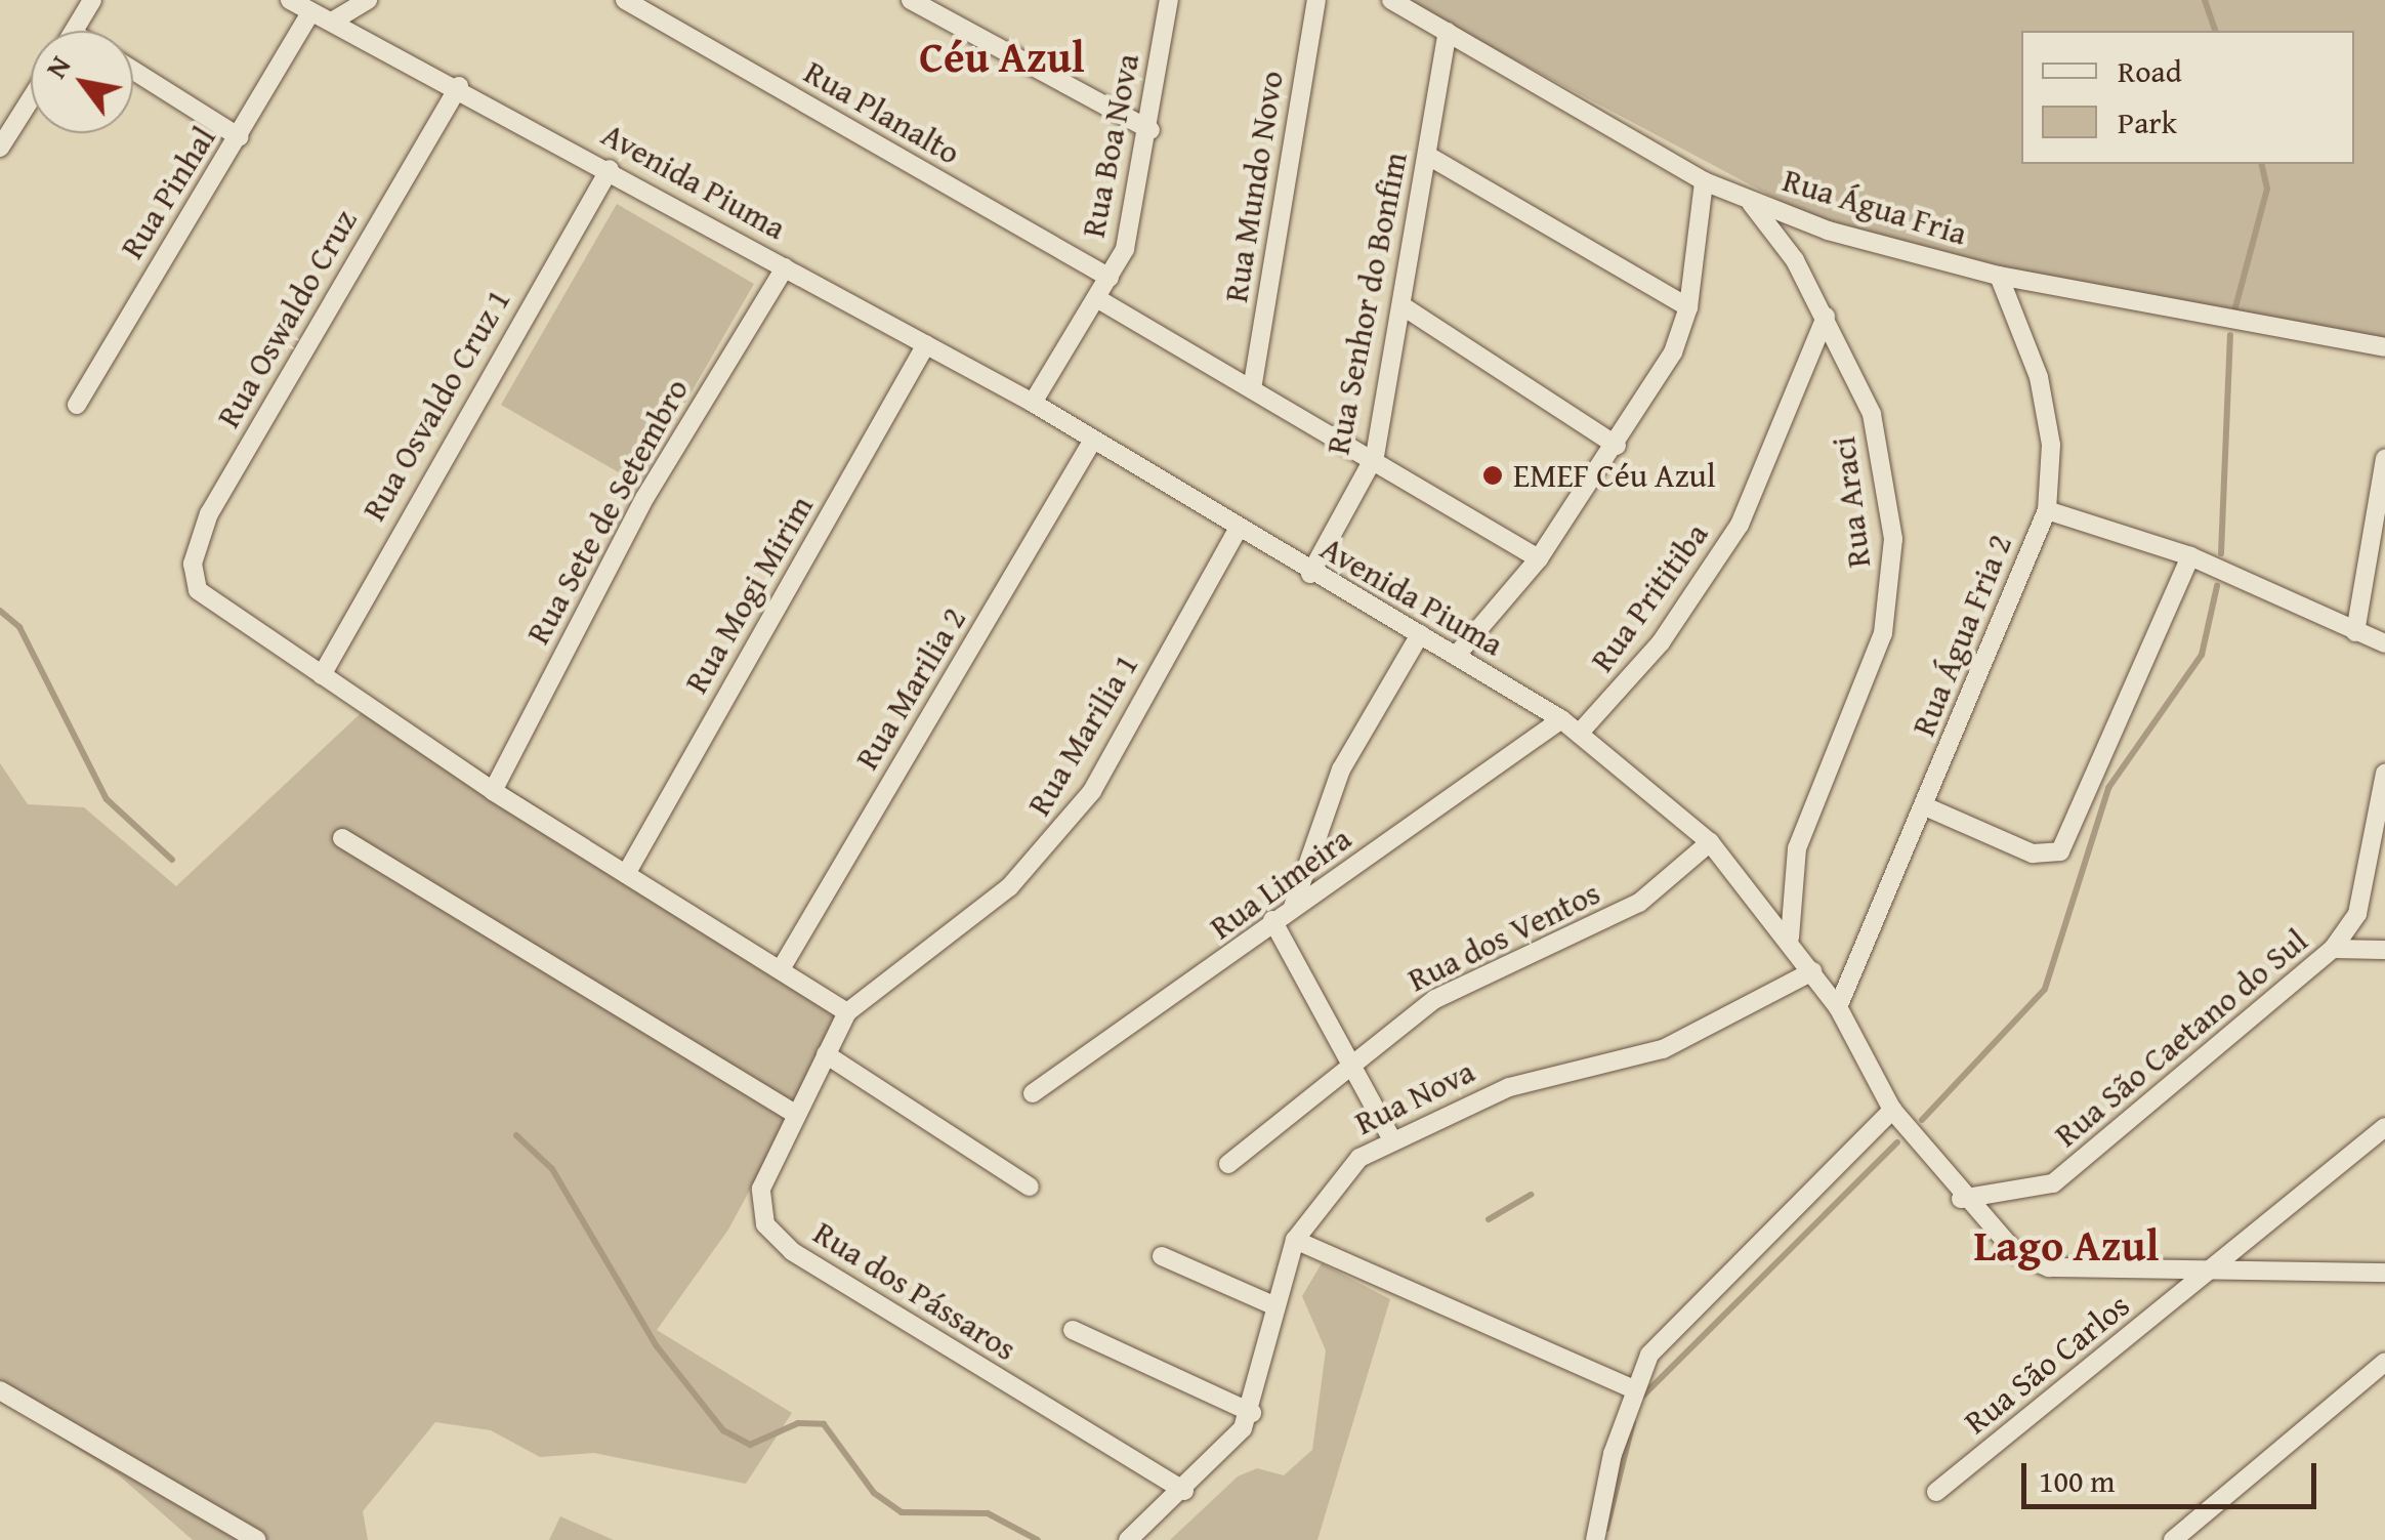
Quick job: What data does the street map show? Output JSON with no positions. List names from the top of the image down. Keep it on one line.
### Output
{"streets":{"street":["Rua Planalto","Rua Boa Nova","Avenida Piuma","Rua Mundo Novo","Rua Pinhal","Rua Água Fria","Rua Senhor do Bonfim","Rua Oswaldo Cruz","Rua Osvaldo Cruz 1","Rua Araci","Rua Sete de Setembro","Rua Mogi Mirim","Rua Prititiba","Rua Água Fria 2","Rua Marilia 2","Rua Marilia 1","Rua Limeira","Rua dos Ventos","Rua São Caetano do Sul","Rua Nova","Rua dos Pássaros","Rua São Carlos"]},"crossings":[["Rua Planalto","Rua Boa Nova"],["Rua Boa Nova","Avenida Piuma"],["Avenida Piuma","Rua Pinhal"],["Avenida Piuma","Rua Senhor do Bonfim"],["Avenida Piuma","Rua Oswaldo Cruz"],["Avenida Piuma","Rua Osvaldo Cruz 1"],["Avenida Piuma","Rua Araci"],["Avenida Piuma","Rua Sete de Setembro"],["Avenida Piuma","Rua Mogi Mirim"],["Avenida Piuma","Rua Prititiba"],["Avenida Piuma","Rua Água Fria 2"],["Avenida Piuma","Rua Marilia 2"],["Avenida Piuma","Rua Marilia 1"],["Avenida Piuma","Rua Limeira"],["Avenida Piuma","Rua dos Ventos"],["Avenida Piuma","Rua São Caetano do Sul"],["Avenida Piuma","Rua Nova"],["Avenida Piuma","Rua São Carlos"],["Rua Água Fria","Rua Senhor do Bonfim"],["Rua Água Fria","Rua Araci"],["Rua Água Fria","Rua Água Fria 2"],["Rua Oswaldo Cruz","Rua Osvaldo Cruz 1"],["Rua Araci","Rua Prititiba"],["Rua Marilia 1","Rua dos Pássaros"],["Rua Nova","Rua dos Pássaros"]],"districts":["Céu Azul","Lago Azul"],"places":["EMEF Céu Azul"],"legend":["Road","Park"],"scale_bar":"100 m","north":"top left"}
